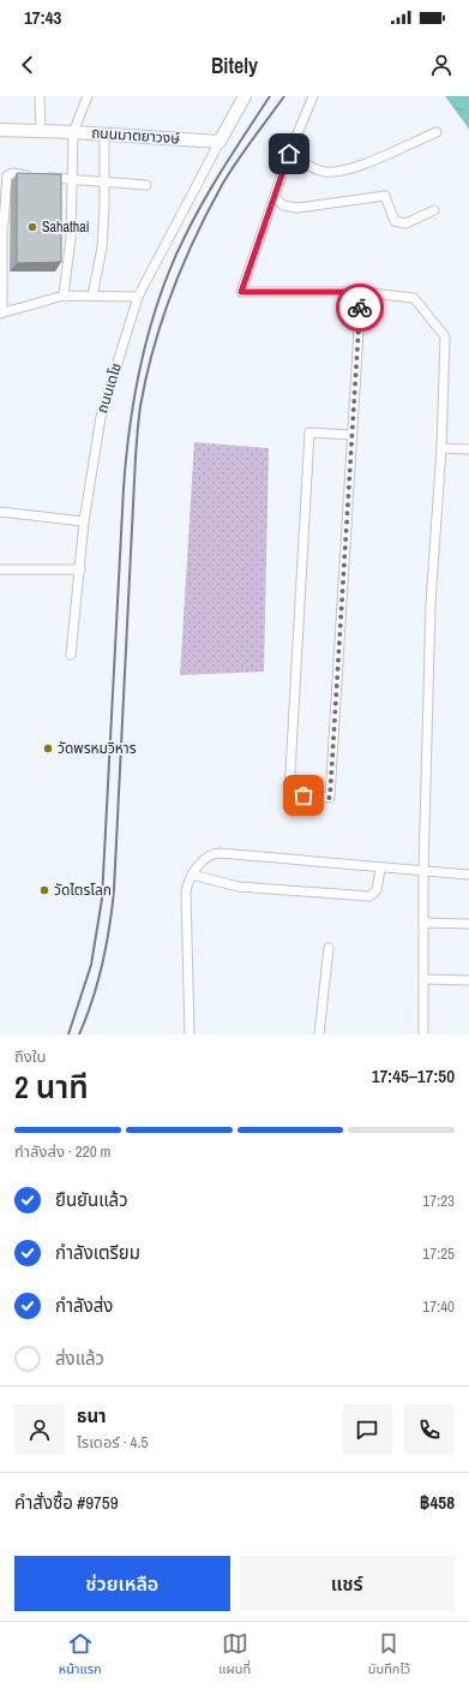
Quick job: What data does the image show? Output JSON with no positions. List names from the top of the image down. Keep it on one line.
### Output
{"streets":{"main road":["ถนนมาตยาวงษ์"],"street":["ถนนเดโช"]},"crossings":[["ถนนมาตยาวงษ์","ถนนเดโช"]],"places":["Sahathai","วัดพรหมวิหาร","วัดไตรโลก"],"page":{"status":"17:43","header":"Bitely","heading":["2 นาที","ถึงใน","17:45–17:50"],"panel":["ธนา","ไรเดอร์ · 4.5","คำสั่งซื้อ #9759","฿458"],"bar":"กำลังส่ง · 220 m","list":[["ยืนยันแล้ว","17:23"],["กำลังเตรียม","17:25"],["กำลังส่ง","17:40"],"ส่งแล้ว"],"buttons":["ช่วยเหลือ","แชร์"],"tabs":["หน้าแรก","แผนที่","บันทึกไว้"]}}
